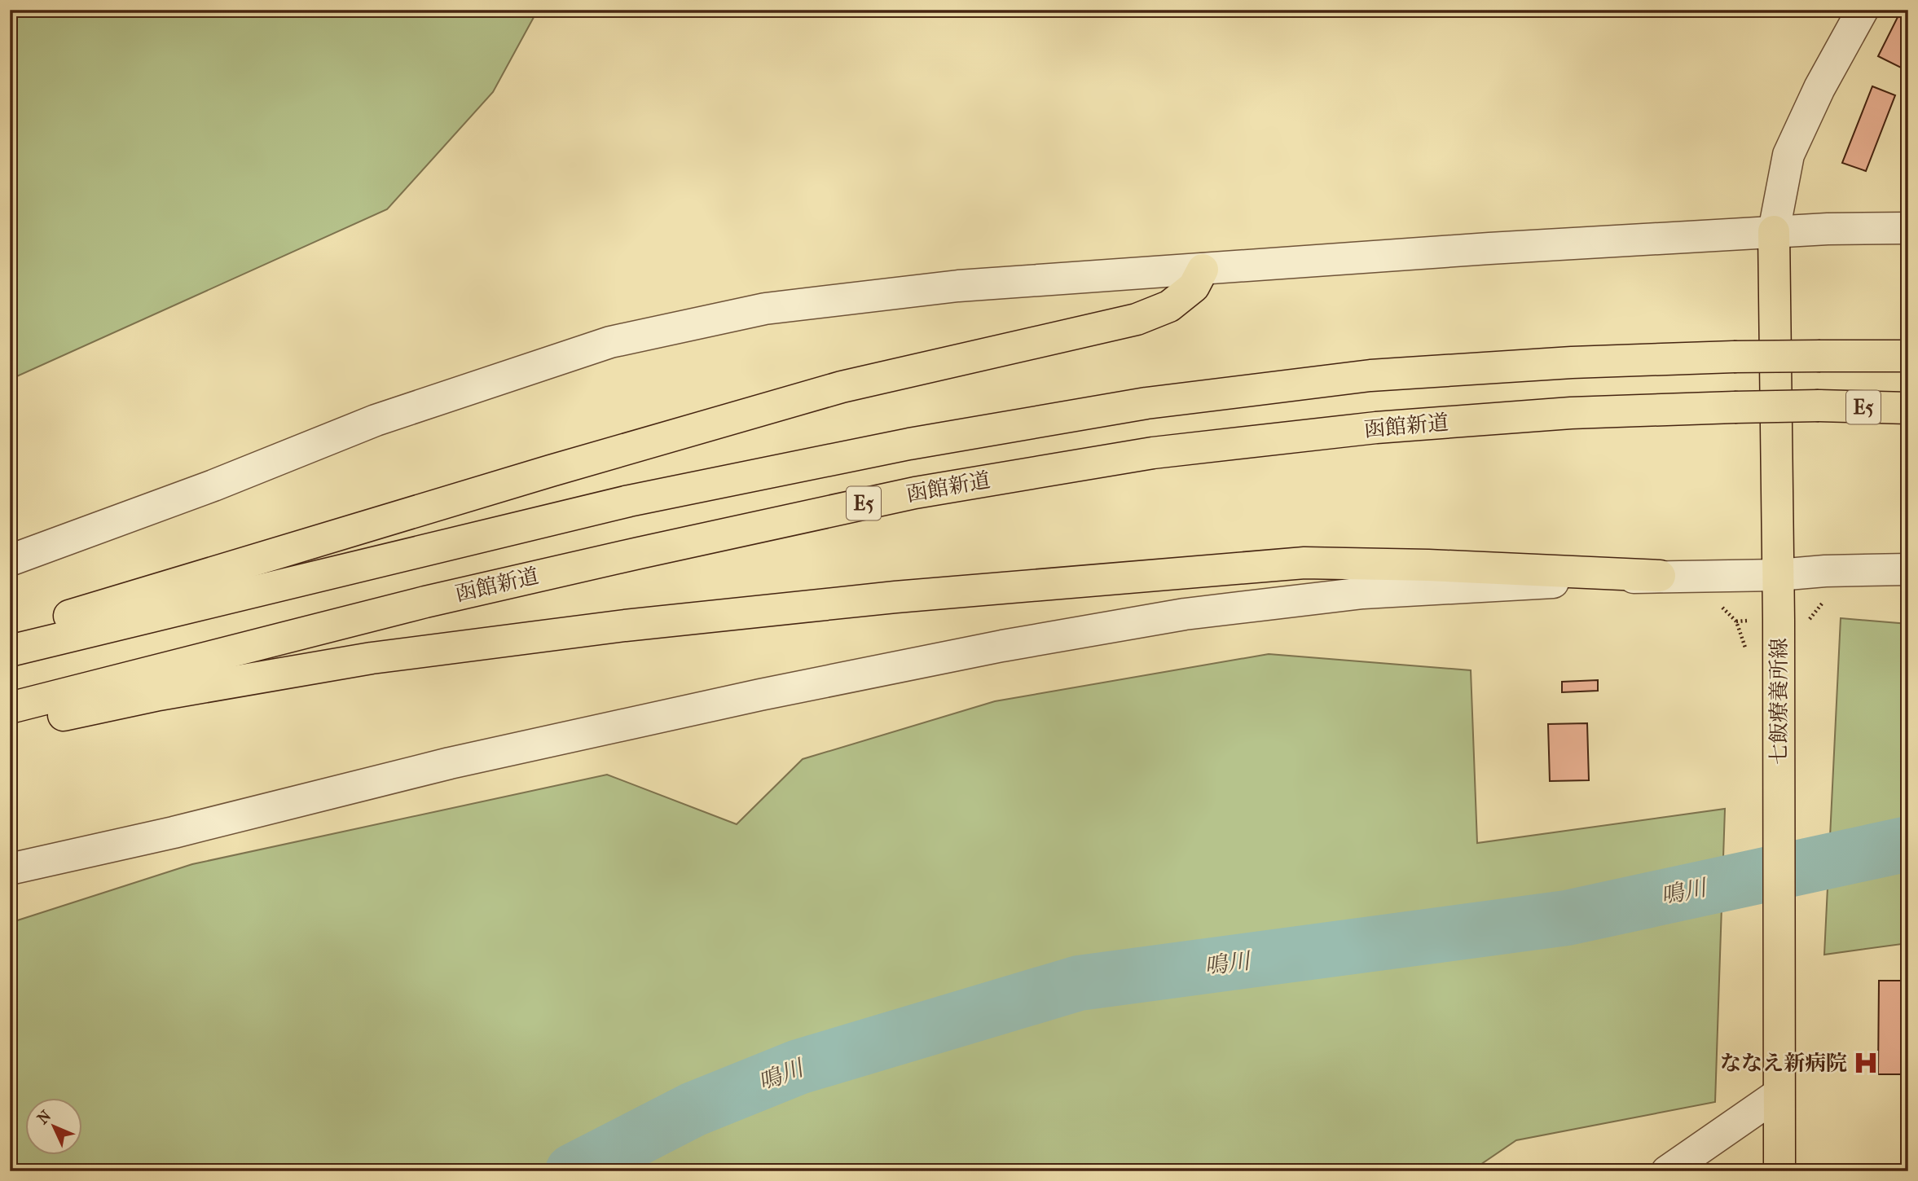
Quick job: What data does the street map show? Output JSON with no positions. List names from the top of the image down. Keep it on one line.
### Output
{"streets":{"main road":["E5","函館新道","七飯療養所線"]},"water":["鳴川"],"places":{"hospital":["ななえ新病院"]},"north":"top left"}
